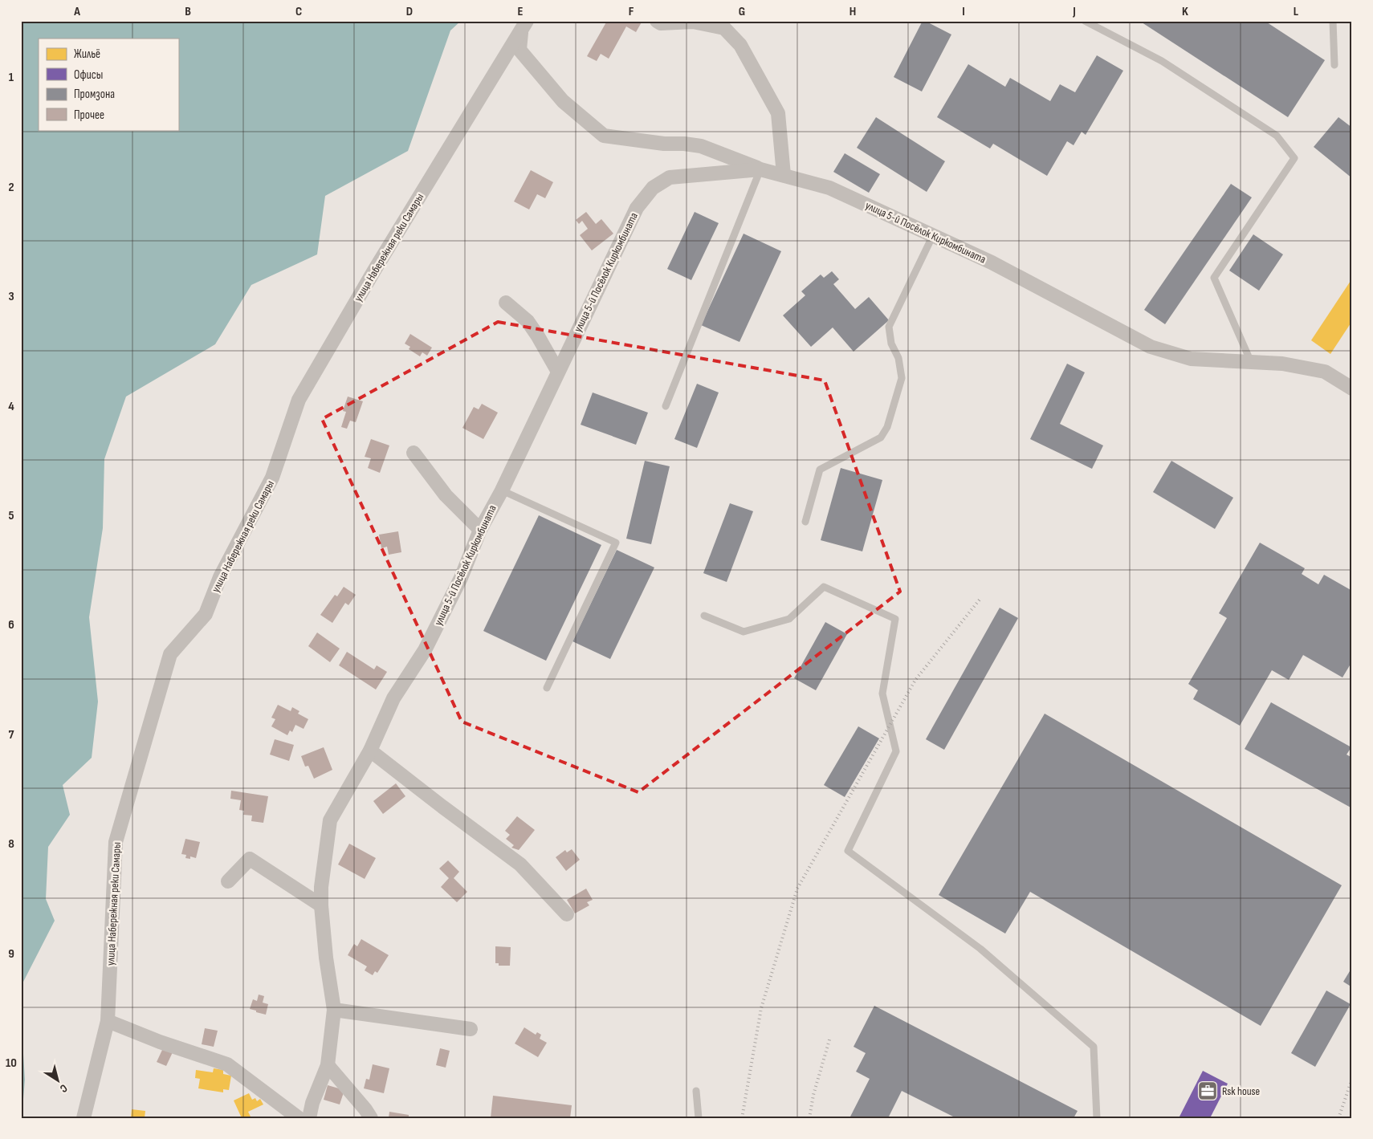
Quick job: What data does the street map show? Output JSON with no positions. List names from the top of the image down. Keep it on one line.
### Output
{"streets":{"street":["улица 5-й Посёлок Киркомбината","улица Набережная реки Самары"]},"places":{"office":["Rsk house"]},"legend":["Жильё","Офисы","Промзона","Прочее"],"north":"bottom right","grid":{"columns":["A","B","C","D","E","F","G","H","I","J","K","L"],"rows":["1","2","3","4","5","6","7","8","9","10"]}}
